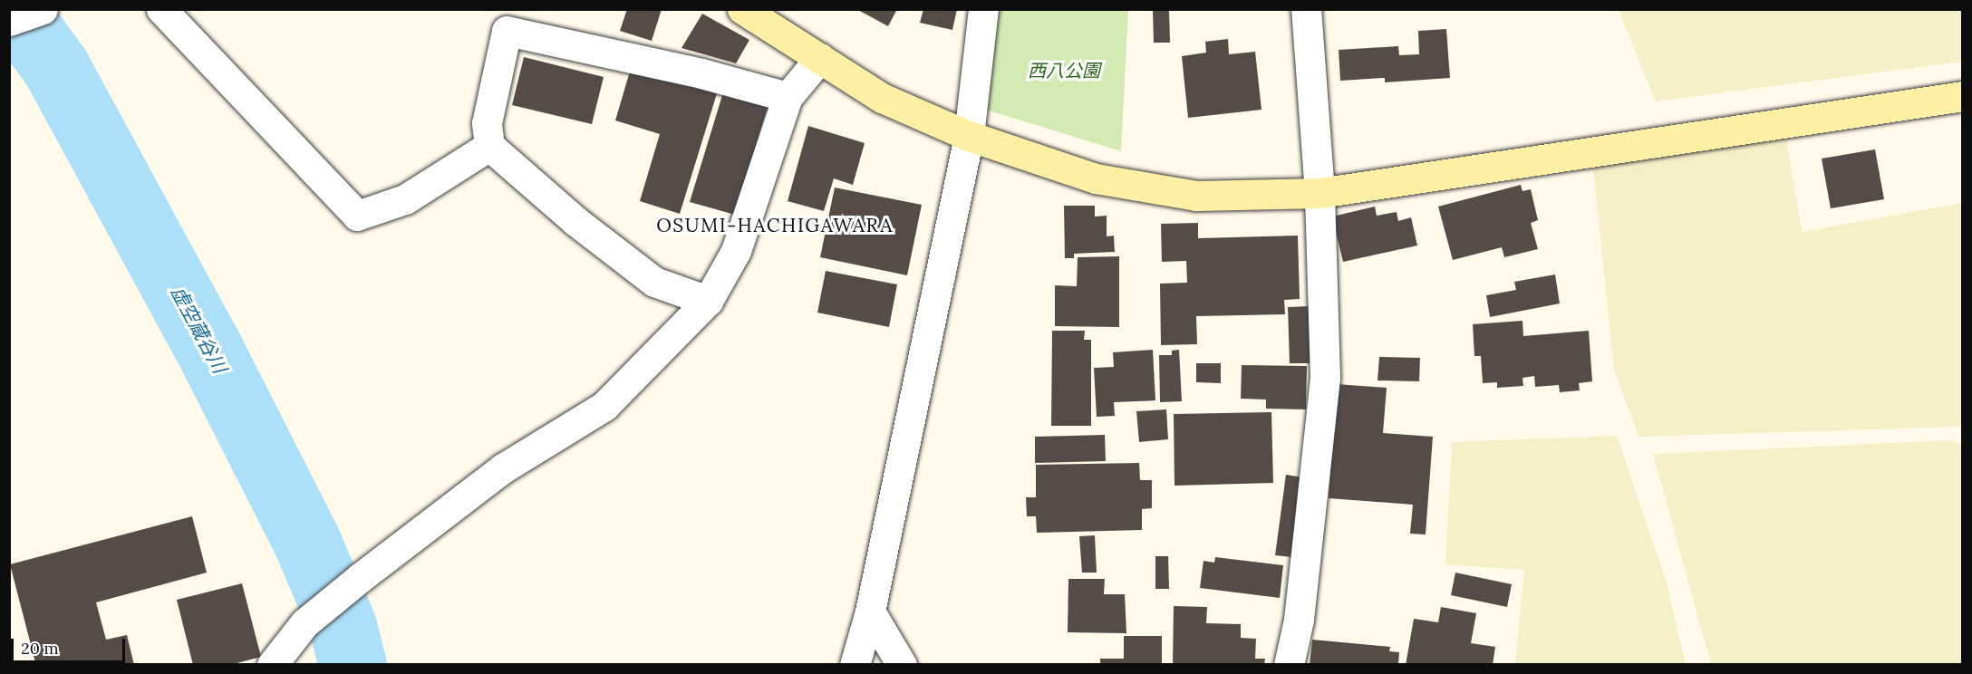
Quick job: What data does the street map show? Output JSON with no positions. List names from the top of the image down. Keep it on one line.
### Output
{"districts":["OSUMI-HACHIGAWARA"],"water":["虚空蔵谷川"],"parks":["西八公園"],"scale_bar":"20 m"}
